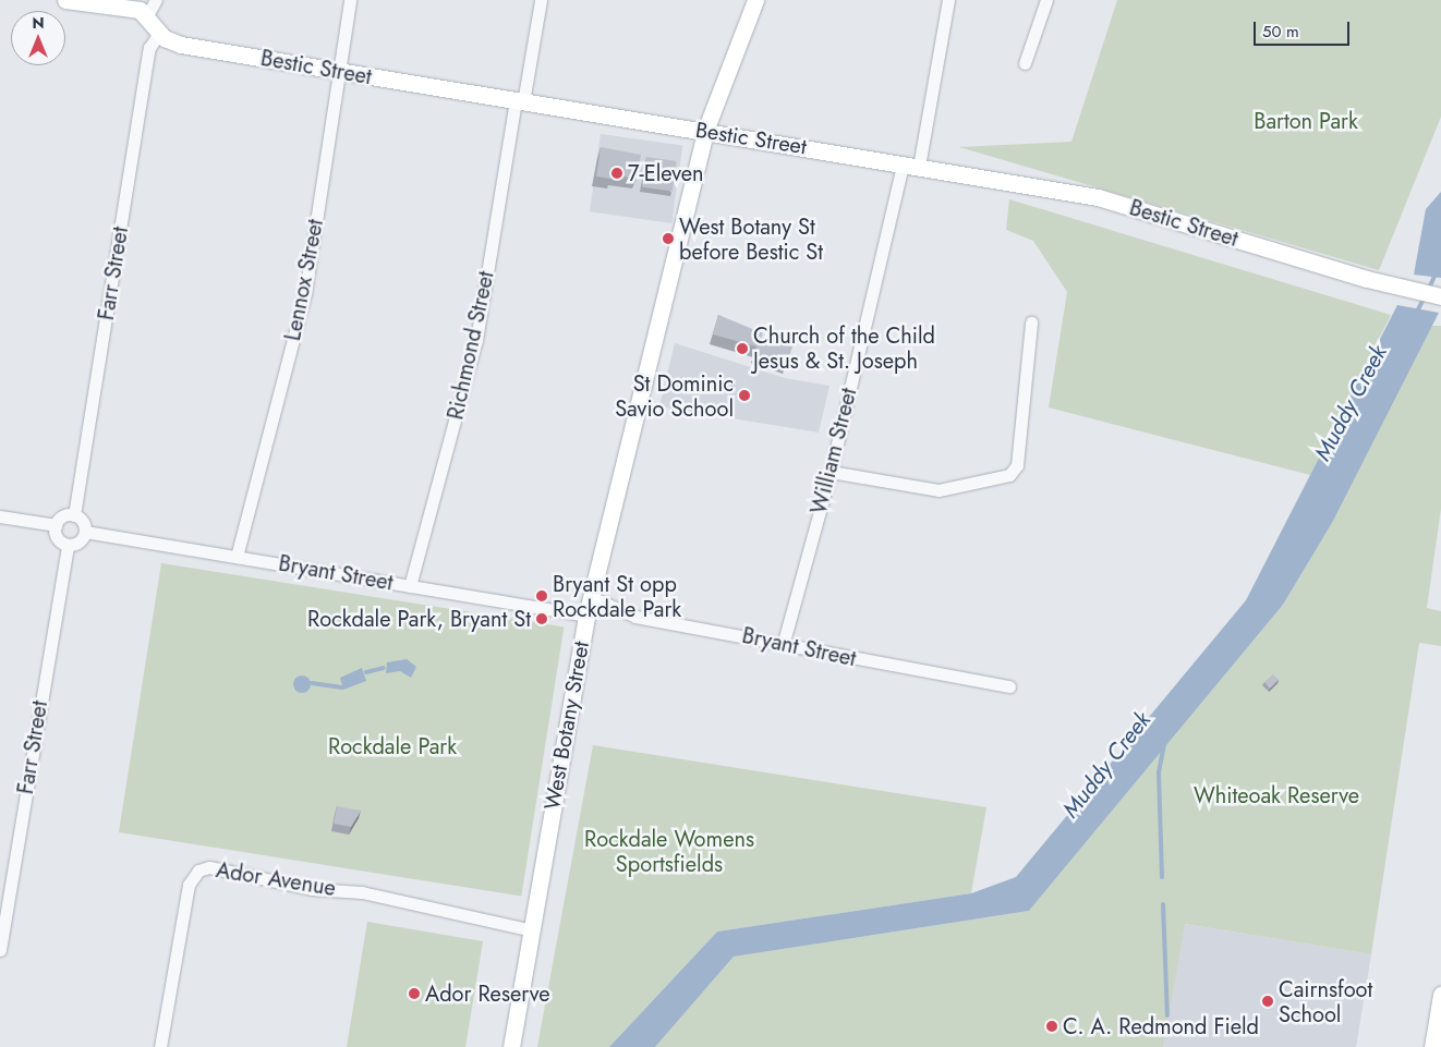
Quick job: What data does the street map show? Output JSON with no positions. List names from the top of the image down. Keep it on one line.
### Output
{"streets":{"main road":["Bestic Street","West Botany Street"],"street":["Farr Street","Lennox Street","Richmond Street","William Street","Bryant Street","Ador Avenue"]},"crossings":[["Bestic Street","Farr Street"],["Bestic Street","Lennox Street"],["Bestic Street","Richmond Street"],["Bestic Street","William Street"],["Bestic Street","West Botany Street"],["Farr Street","Bryant Street"],["Lennox Street","Bryant Street"],["Richmond Street","Bryant Street"],["William Street","Bryant Street"],["Bryant Street","West Botany Street"],["West Botany Street","Ador Avenue"]],"water":["Muddy Creek"],"parks":["Barton Park","Rockdale Park","Whiteoak Reserve","Rockdale Womens Sportsfields"],"places":["7-Eleven","West Botany St before Bestic St","Church of the Child Jesus & St. Joseph","St Dominic Savio School","Bryant St opp Rockdale Park","Rockdale Park, Bryant St","Ador Reserve","Cairnsfoot School","C. A. Redmond Field"],"scale_bar":"50 m","north":"top"}
